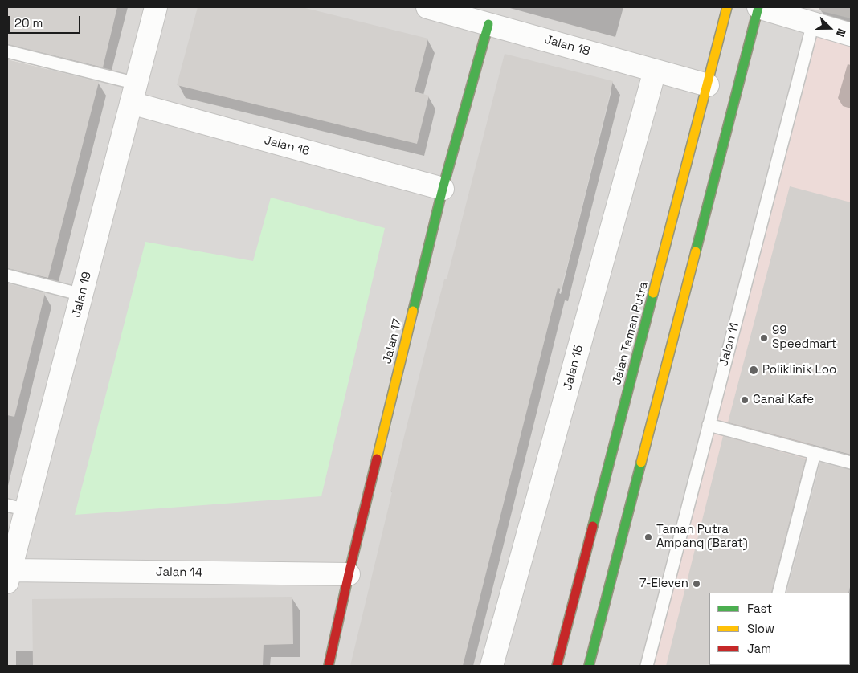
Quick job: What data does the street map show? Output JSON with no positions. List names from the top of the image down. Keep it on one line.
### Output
{"streets":{"street":["Jalan 18","Jalan 16","Jalan 19","Jalan Taman Putra","Jalan 17","Jalan 15","Jalan 14"],"lane":["Jalan 11"]},"crossings":[["Jalan 18","Jalan Taman Putra"],["Jalan 18","Jalan 17"],["Jalan 18","Jalan 15"],["Jalan 16","Jalan 19"],["Jalan 16","Jalan 17"],["Jalan 19","Jalan 14"],["Jalan 17","Jalan 14"]],"places":["99 Speedmart","Poliklinik Loo","Canai Kafe","Taman Putra Ampang (Barat)","7-Eleven"],"legend":["Fast","Slow","Jam"],"scale_bar":"20 m","north":"right"}
